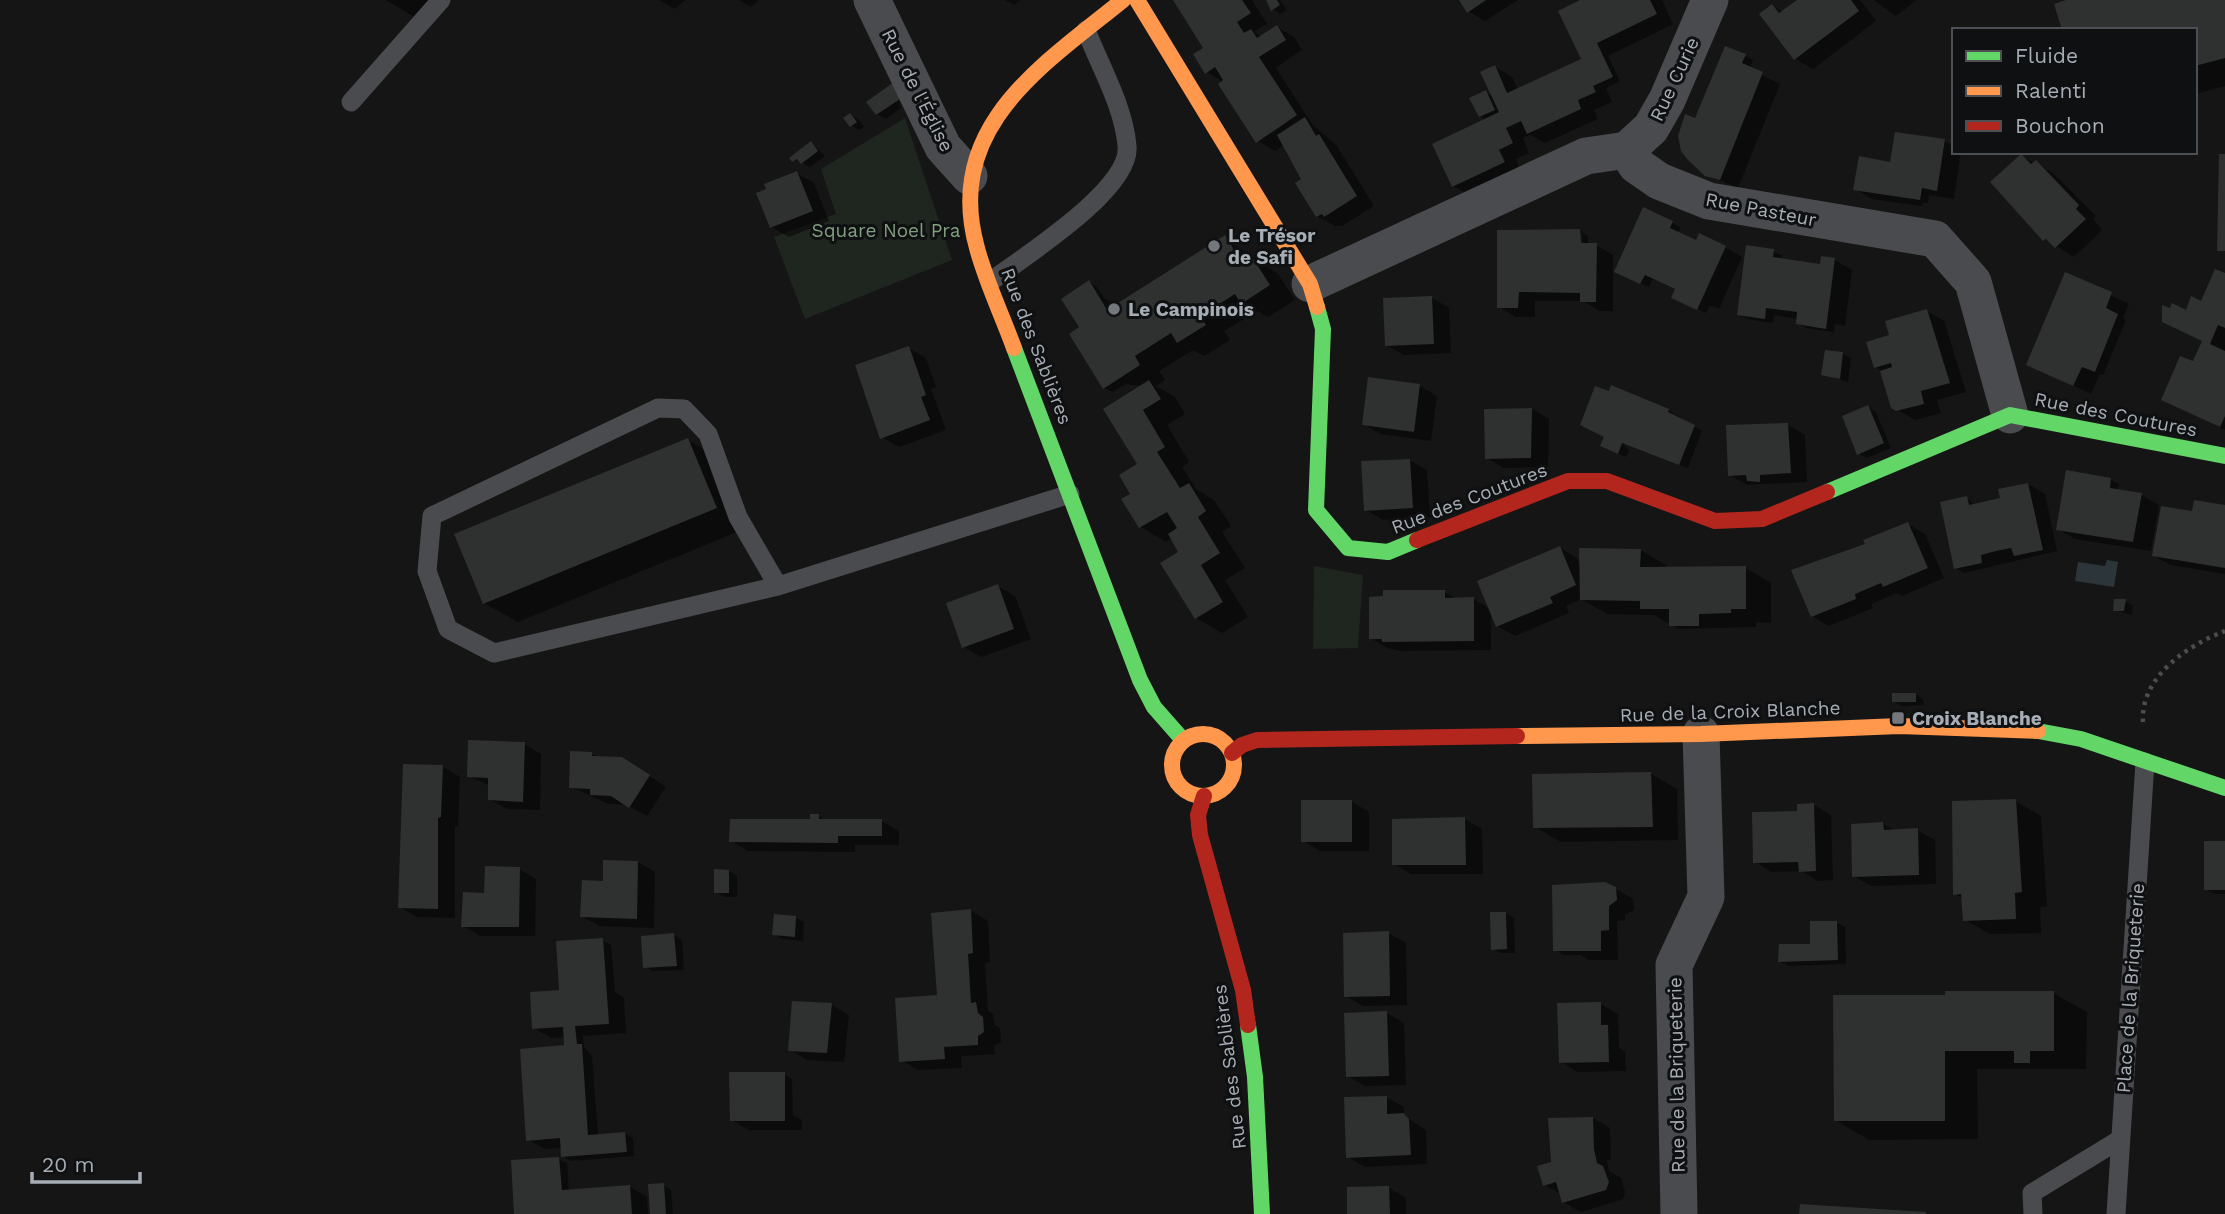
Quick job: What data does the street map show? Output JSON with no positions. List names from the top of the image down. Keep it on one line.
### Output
{"streets":{"street":["Rue Curie","Rue de l'Église","Rue Pasteur","Rue des Sablières","Rue des Coutures","Rue de la Croix Blanche","Rue de la Briqueterie"],"lane":["Place de la Briqueterie"]},"crossings":[["Rue Curie","Rue Pasteur"],["Rue de l'Église","Rue des Sablières"],["Rue Pasteur","Rue des Coutures"],["Rue des Sablières","Rue de la Croix Blanche"],["Rue de la Croix Blanche","Place de la Briqueterie"],["Rue de la Croix Blanche","Rue de la Briqueterie"]],"parks":["Square Noel Pra"],"places":{"other":["Le Trésor de Safi","Le Campinois"],"transit":["Croix Blanche"]},"legend":["Fluide","Ralenti","Bouchon"],"scale_bar":"20 m"}
